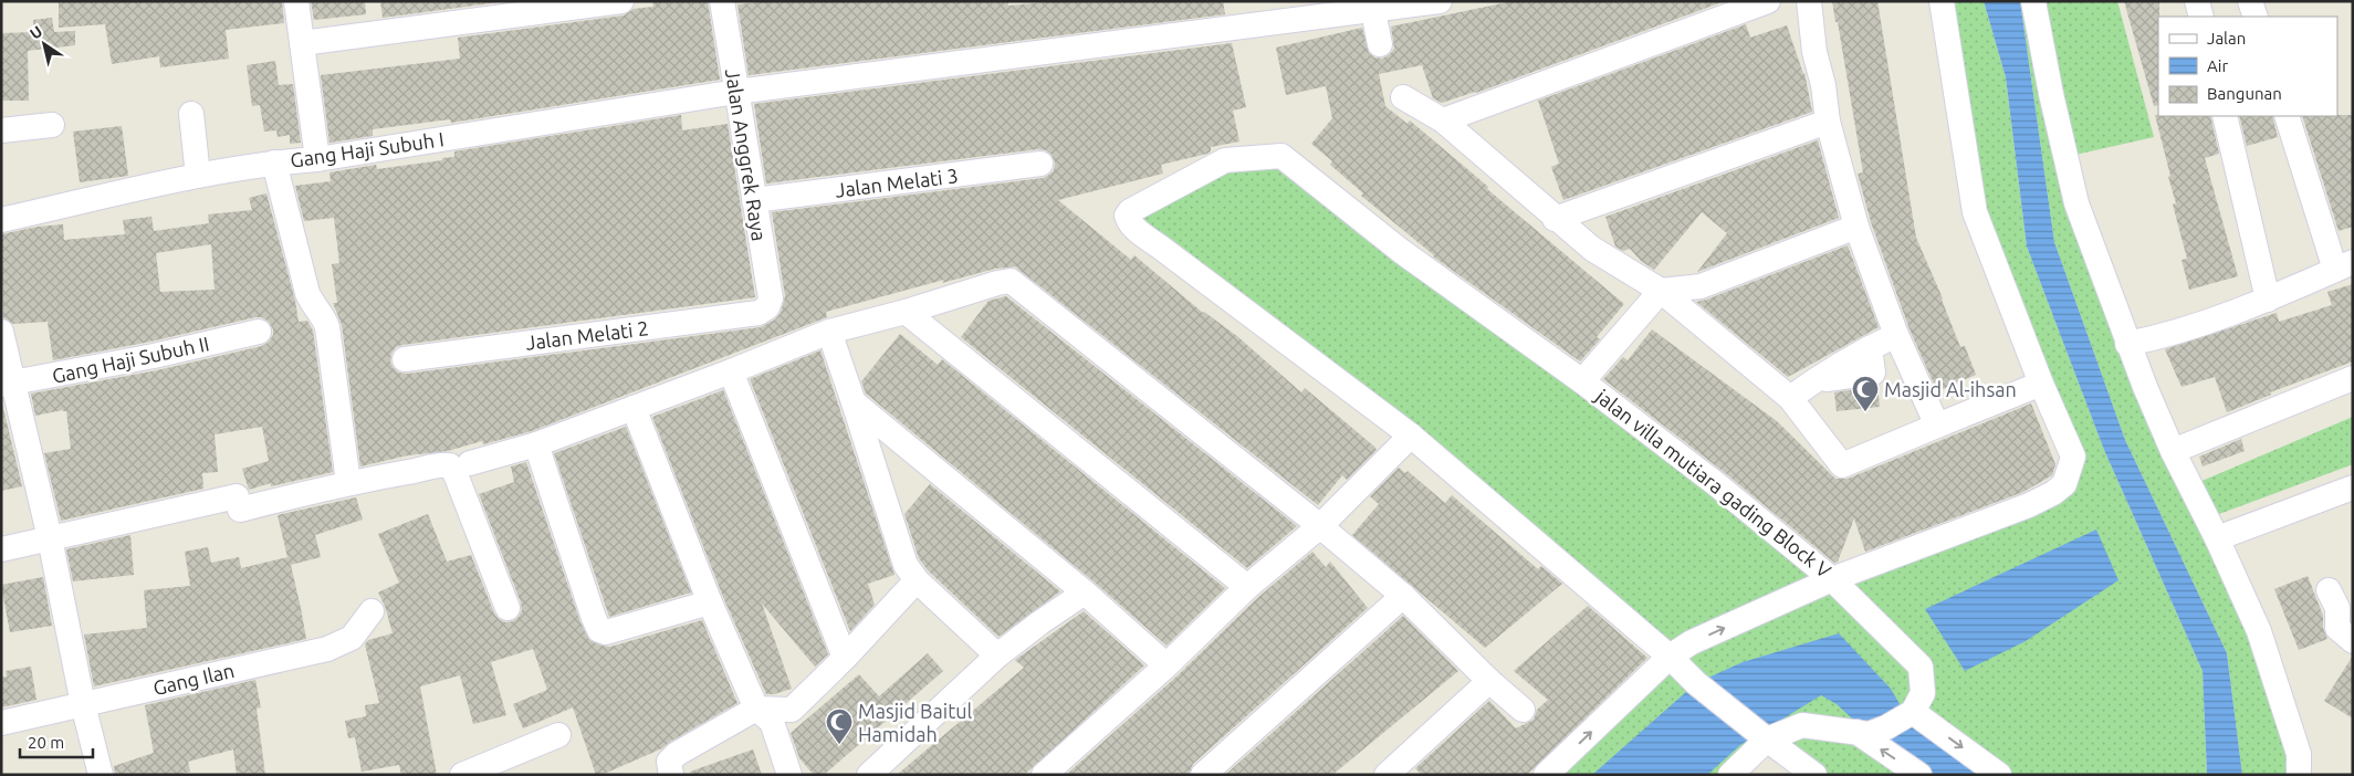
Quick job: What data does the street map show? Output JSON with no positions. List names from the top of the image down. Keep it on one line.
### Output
{"streets":{"street":["Gang Haji Subuh I","Jalan Anggrek Raya","Jalan Melati 3","Jalan Melati 2","Gang Haji Subuh II","jalan villa mutiara gading Block V","Gang Ilan"]},"crossings":[["Gang Haji Subuh I","Jalan Anggrek Raya"],["Jalan Anggrek Raya","Jalan Melati 3"],["Jalan Anggrek Raya","Jalan Melati 2"]],"places":{"mosque":["Masjid Al-ihsan","Masjid Baitul Hamidah"]},"legend":["Jalan","Air","Bangunan"],"scale_bar":"20 m","north":"top left"}
